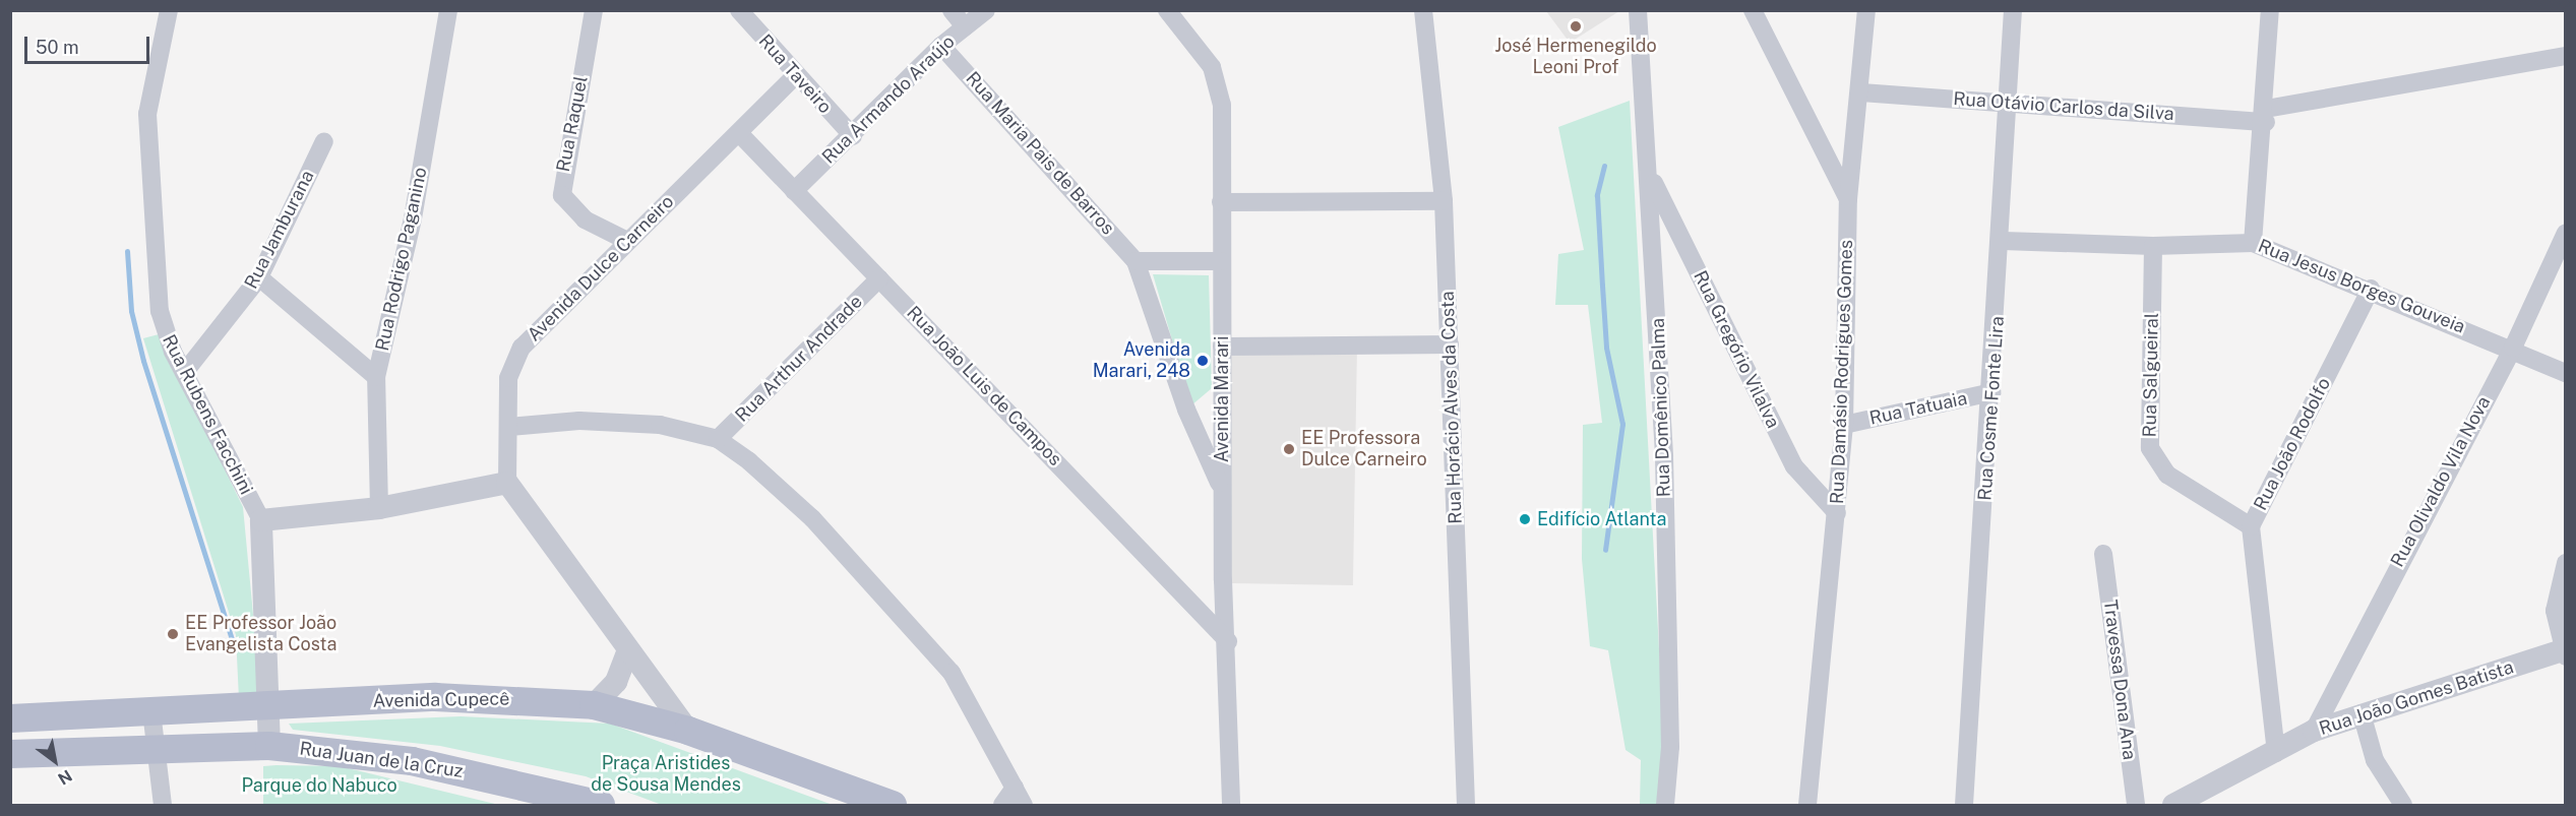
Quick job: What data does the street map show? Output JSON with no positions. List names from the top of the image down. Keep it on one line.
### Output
{"streets":{"main road":["Avenida Cupecê","Rua Juan de la Cruz"],"street":["Rua Taveiro","Rua Armando Araújo","Rua Otávio Carlos da Silva","Rua Raquel","Rua Maria Pais de Barros","Rua Jamburana","Rua Rodrigo Paganino","Avenida Dulce Carneiro","Rua Jesus Borges Gouveia","Rua Gregório Vilalva","Rua Arthur Andrade","Rua Damásio Rodrigues Gomes","Rua Salgueiral","Rua João Luis de Campos","Avenida Marari","Rua Horácio Alves da Costa","Rua Domênico Palma","Rua Tatuaia","Rua Cosme Fonte Lira","Rua Rubens Facchini","Rua João Rodolfo","Rua Olivaldo Vila Nova","Travessa Dona Ana","Rua João Gomes Batista"]},"crossings":[["Rua Taveiro","Rua Armando Araújo"],["Rua Taveiro","Avenida Dulce Carneiro"],["Rua Armando Araújo","Rua Maria Pais de Barros"],["Rua Armando Araújo","Rua João Luis de Campos"],["Rua Otávio Carlos da Silva","Rua Damásio Rodrigues Gomes"],["Rua Otávio Carlos da Silva","Rua Cosme Fonte Lira"],["Rua Raquel","Avenida Dulce Carneiro"],["Rua Maria Pais de Barros","Avenida Marari"],["Rua Jamburana","Rua Rubens Facchini"],["Avenida Dulce Carneiro","Rua João Luis de Campos"],["Rua Jesus Borges Gouveia","Rua Salgueiral"],["Rua Jesus Borges Gouveia","Rua Cosme Fonte Lira"],["Rua Jesus Borges Gouveia","Rua João Rodolfo"],["Rua Jesus Borges Gouveia","Rua Olivaldo Vila Nova"],["Rua Gregório Vilalva","Rua Damásio Rodrigues Gomes"],["Rua Gregório Vilalva","Rua Domênico Palma"],["Rua Arthur Andrade","Rua João Luis de Campos"],["Rua Damásio Rodrigues Gomes","Rua Tatuaia"],["Rua Salgueiral","Rua João Rodolfo"],["Rua João Luis de Campos","Avenida Marari"],["Rua Tatuaia","Rua Cosme Fonte Lira"],["Rua Rubens Facchini","Avenida Cupecê"],["Rua Rubens Facchini","Rua Juan de la Cruz"],["Rua João Rodolfo","Rua João Gomes Batista"],["Rua Olivaldo Vila Nova","Rua João Gomes Batista"]],"parks":["Praça Aristides de Sousa Mendes","Parque do Nabuco"],"places":["José Hermenegildo Leoni Prof","Avenida Marari, 248","EE Professora Dulce Carneiro","Edifício Atlanta","EE Professor João Evangelista Costa"],"scale_bar":"50 m","north":"bottom right"}
